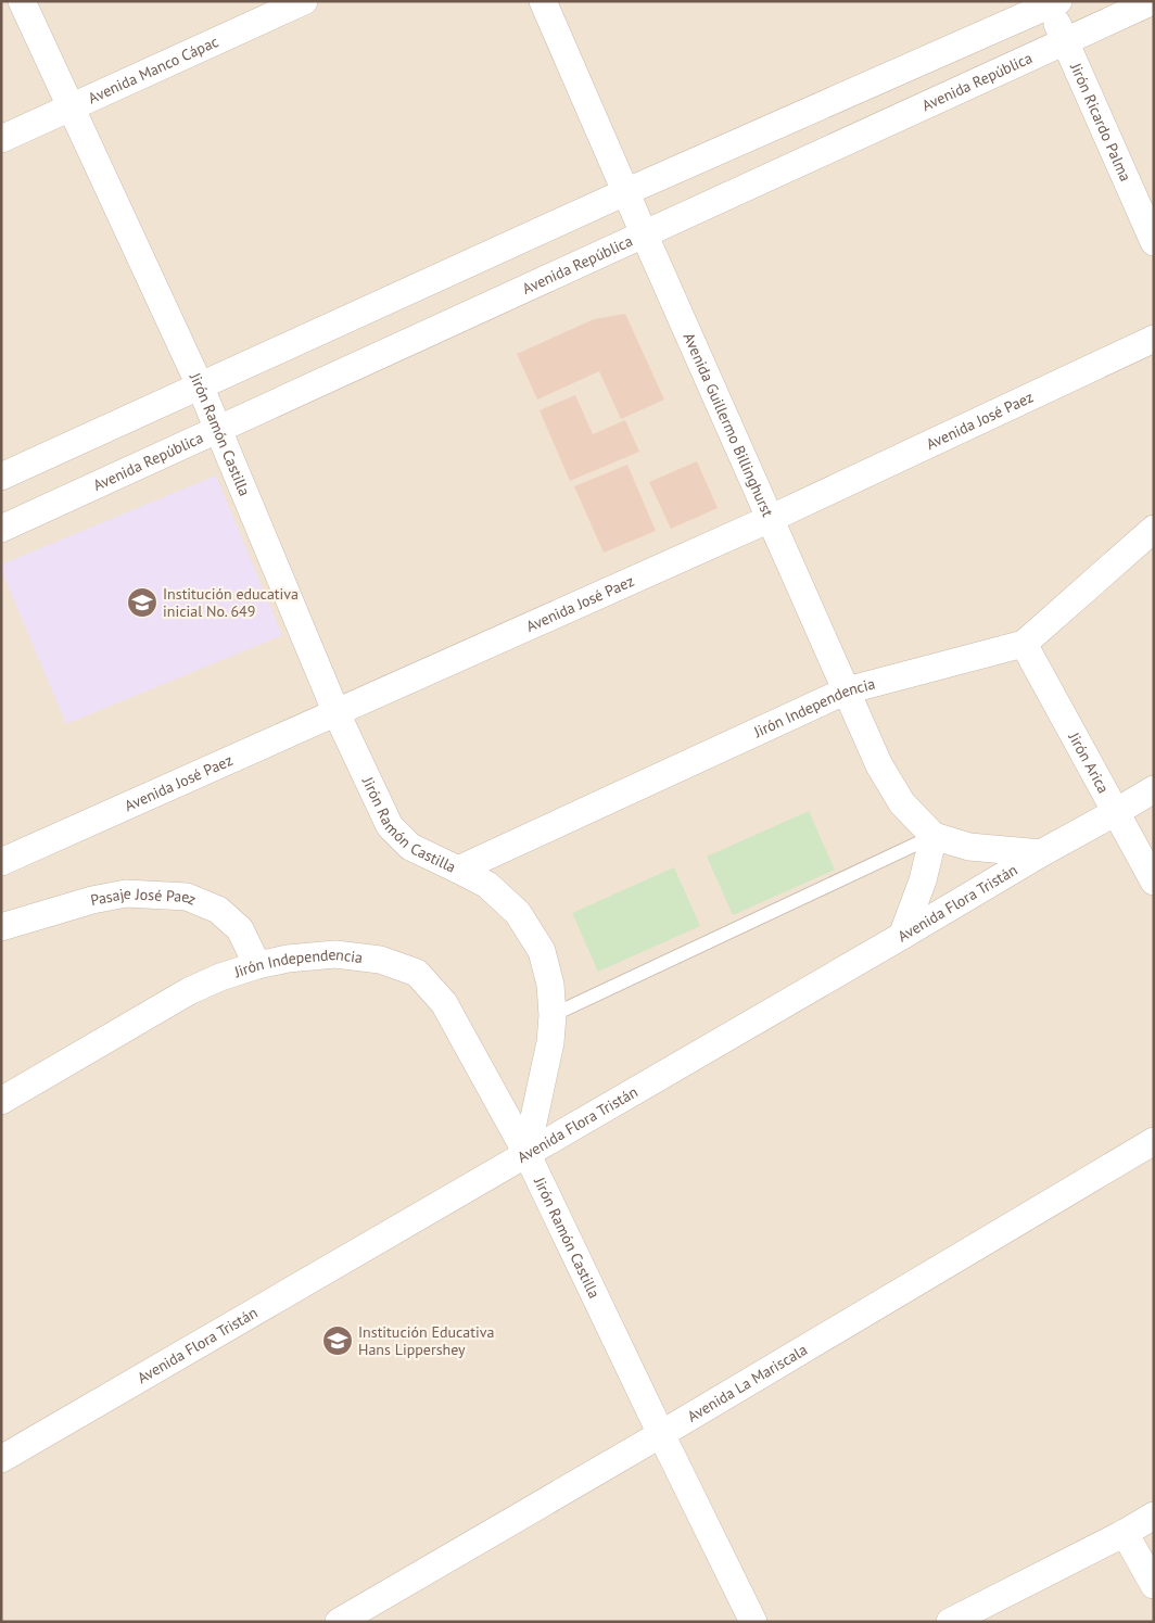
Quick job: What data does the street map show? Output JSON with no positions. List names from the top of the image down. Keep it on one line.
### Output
{"streets":{"street":["Avenida Manco Cápac","Avenida República","Jirón Ricardo Palma","Avenida José Paez","Avenida Guillermo Billinghurst","Jirón Ramón Castilla","Jirón Independencia","Jirón Arica","Pasaje José Paez","Avenida Flora Tristán","Avenida La Mariscala"]},"crossings":[["Avenida Manco Cápac","Jirón Ramón Castilla"],["Avenida República","Jirón Ricardo Palma"],["Avenida República","Avenida Guillermo Billinghurst"],["Avenida República","Jirón Ramón Castilla"],["Avenida José Paez","Avenida Guillermo Billinghurst"],["Avenida José Paez","Jirón Ramón Castilla"],["Avenida Guillermo Billinghurst","Jirón Independencia"],["Avenida Guillermo Billinghurst","Avenida Flora Tristán"],["Jirón Ramón Castilla","Jirón Independencia"],["Jirón Ramón Castilla","Avenida Flora Tristán"],["Jirón Ramón Castilla","Avenida La Mariscala"],["Jirón Independencia","Jirón Arica"],["Jirón Independencia","Pasaje José Paez"],["Jirón Independencia","Avenida Flora Tristán"],["Jirón Arica","Avenida Flora Tristán"]],"places":{"school or university":["Institución educativa inicial No. 649","Institución Educativa Hans Lippershey"]}}
